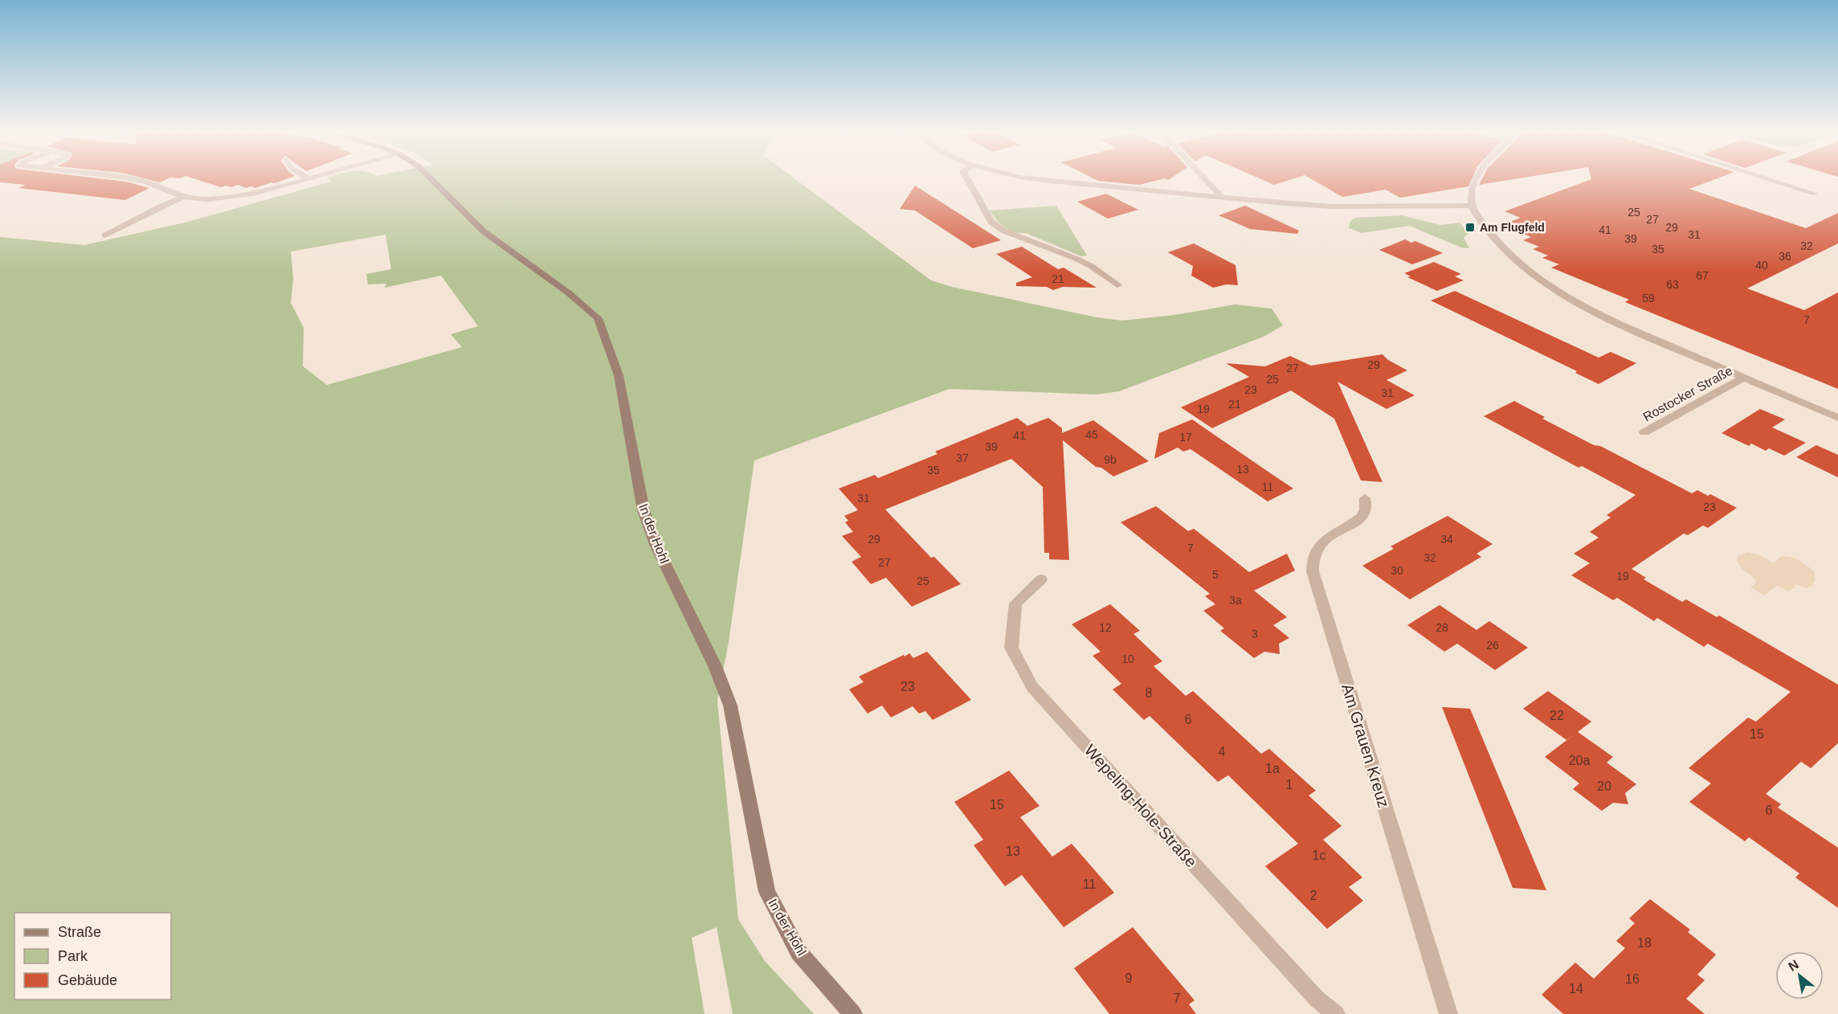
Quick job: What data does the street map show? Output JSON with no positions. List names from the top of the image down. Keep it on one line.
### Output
{"streets":{"street":["Rostocker Straße","In der Hohl","Am Grauen Kreuz","Wepeling-Hole-Straße"]},"places":{"transit":["Am Flugfeld"]},"house_numbers":["25","27","29","41","31","39","32","35","36","40","67","21","63","59","7","29","27","25","23","31","21","19","45","41","17","39","37","9b","13","35","11","31","23","29","34","7","32","27","30","5","19","25","3a","12","28","3","26","10","23","8","22","6","15","4","20a","1a","1","20","15","6","13","1c","11","2","18","9","16","14","7"],"legend":["Straße","Park","Gebäude"],"north":"top left"}
